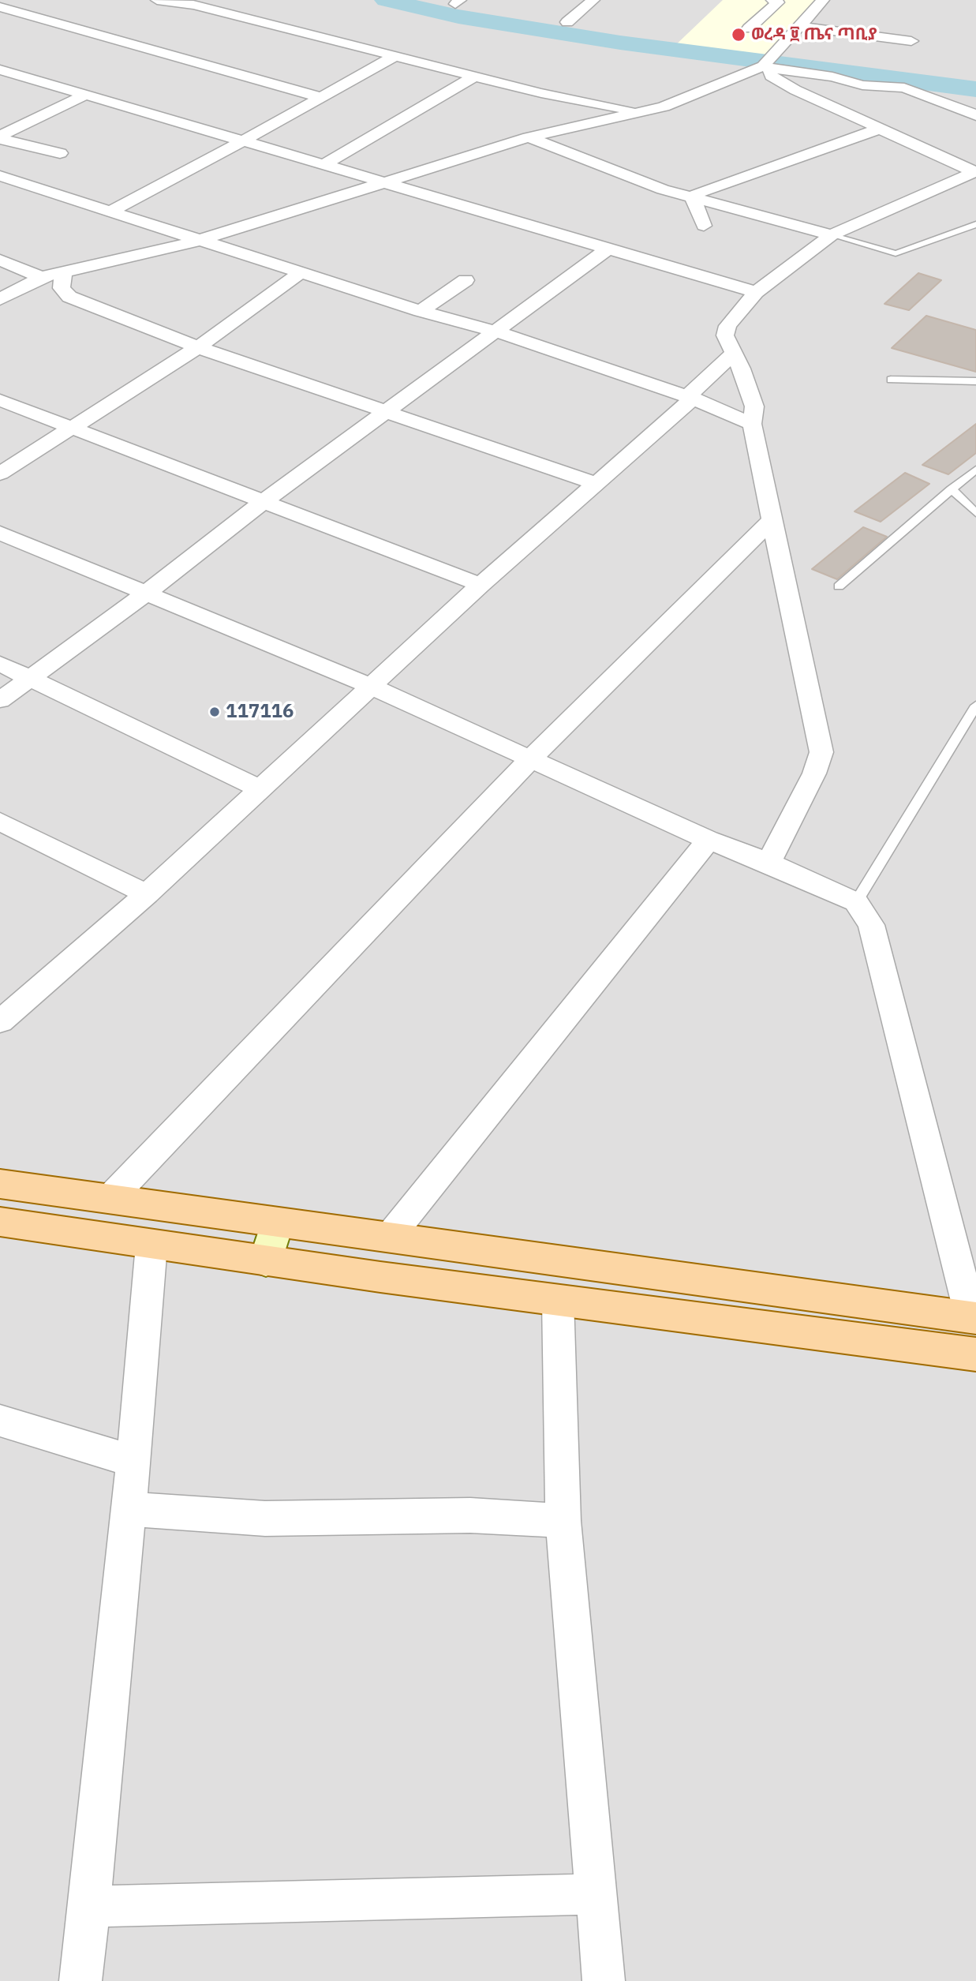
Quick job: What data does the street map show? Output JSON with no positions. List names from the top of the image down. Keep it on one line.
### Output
{"places":["ወረዳ ፱ ጤና ጣቢያ","117116"]}
